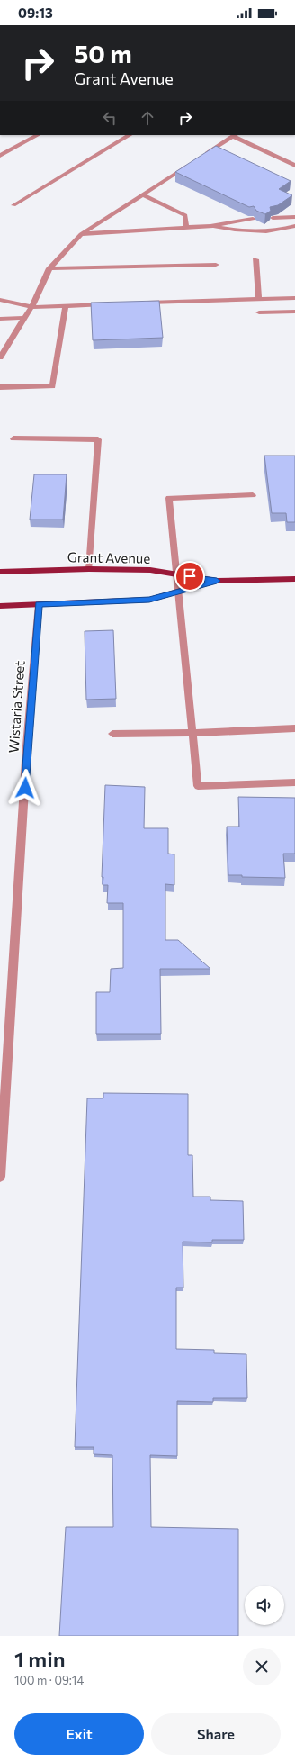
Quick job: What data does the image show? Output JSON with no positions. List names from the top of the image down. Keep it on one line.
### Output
{"streets":{"main road":["Grant Avenue"],"street":["Wistaria Street"]},"crossings":[["Grant Avenue","Wistaria Street"]],"page":{"status":"09:13","turn":["50 m","Grant Avenue"],"heading":["1 min","100 m · 09:14"],"buttons":["Exit","Share"]}}
